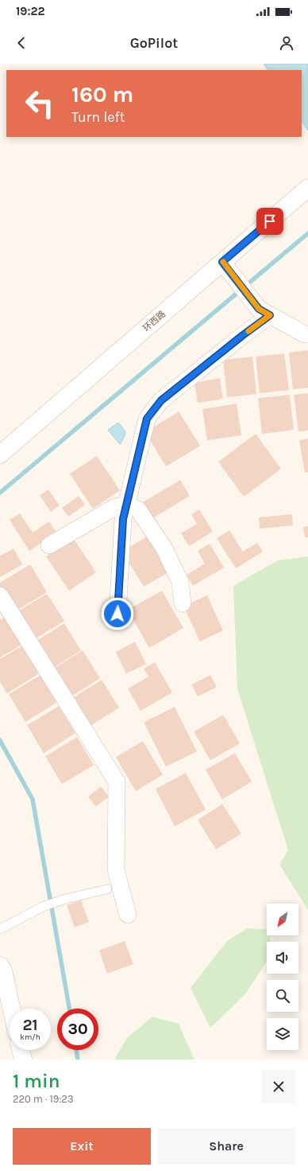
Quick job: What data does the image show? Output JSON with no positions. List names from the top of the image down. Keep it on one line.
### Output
{"streets":{"street":["环西路"]},"north":"bottom left","page":{"status":"19:22","header":"GoPilot","turn":["160 m","Turn left"],"speed":"21 km/h","limit":"30","heading":["1 min","220 m · 19:23"],"buttons":["Exit","Share"]}}
